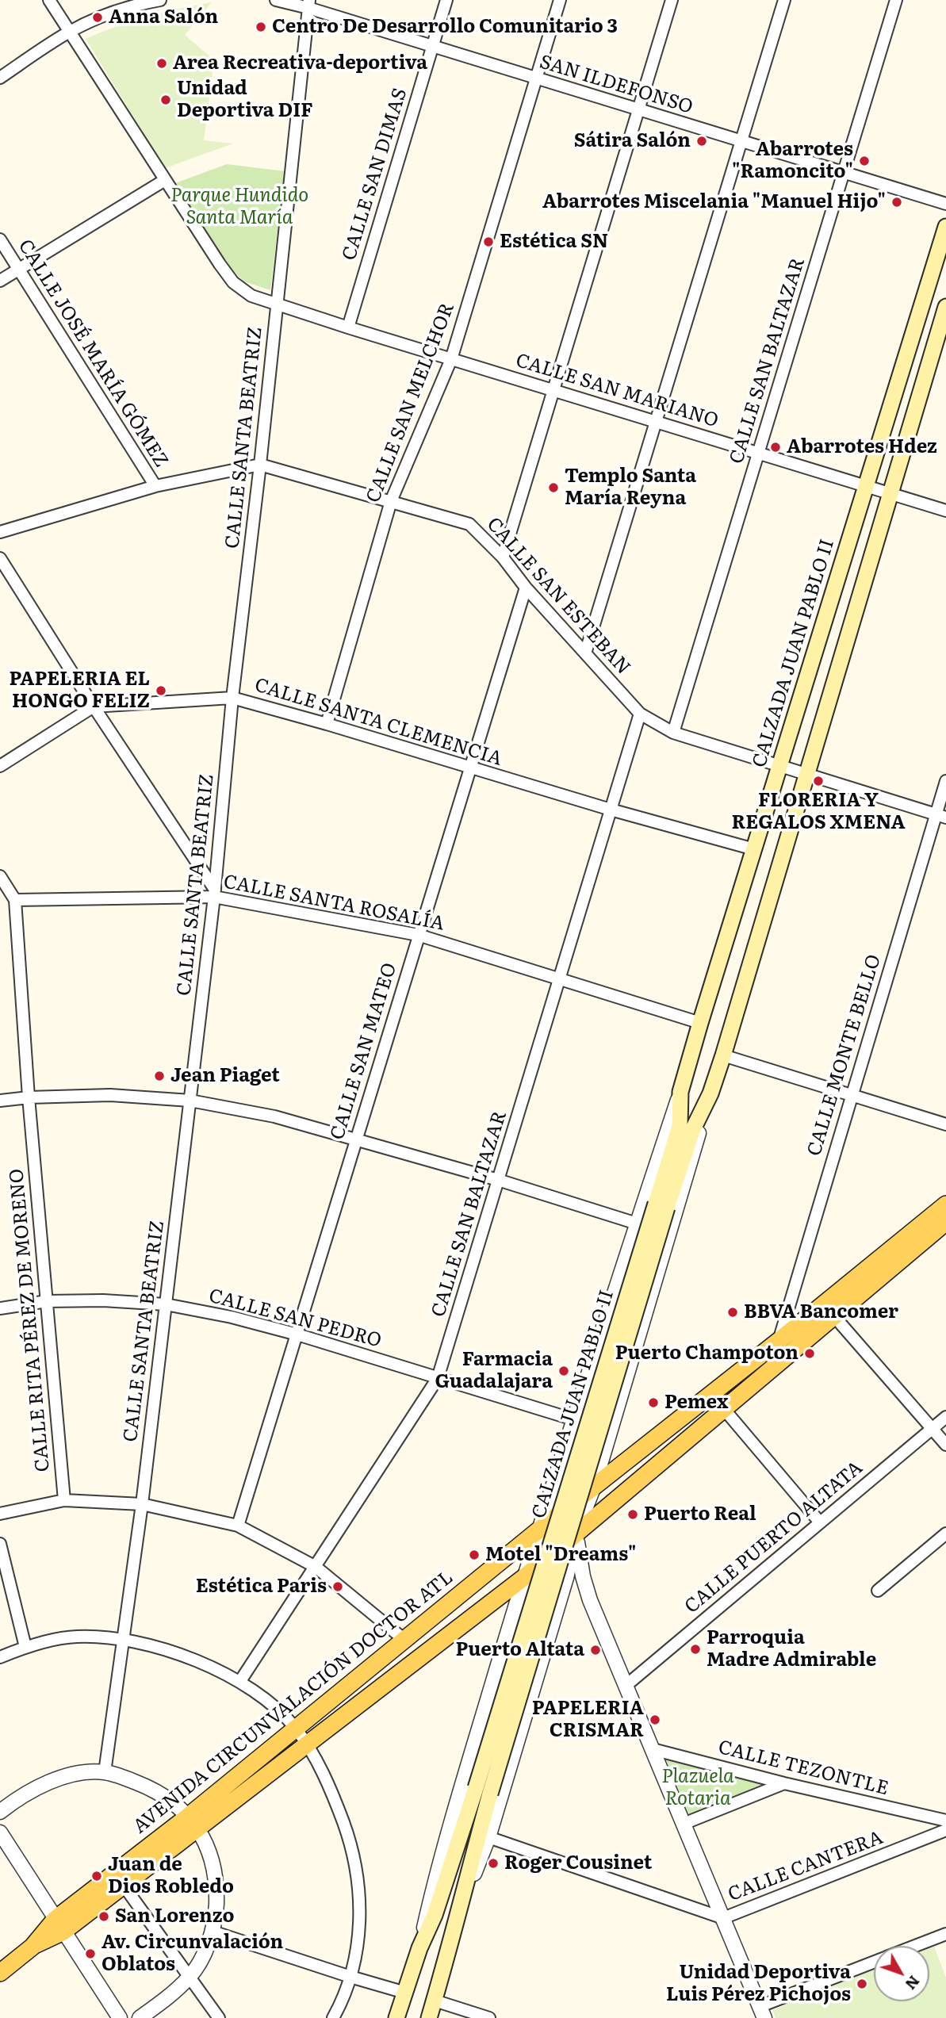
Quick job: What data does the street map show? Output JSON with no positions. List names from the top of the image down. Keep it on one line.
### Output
{"streets":{"main road":["CALZADA JUAN PABLO II","AVENIDA CIRCUNVALACIÓN DOCTOR ATL"],"street":["SAN ILDEFONSO","CALLE SAN DIMAS","CALLE JOSÉ MARÍA GÓMEZ","CALLE SAN BALTAZAR","CALLE SAN MARIANO","CALLE SAN MELCHOR","CALLE SANTA BEATRIZ","CALLE SAN ESTEBAN","CALLE SANTA CLEMENCIA","CALLE SANTA ROSALÍA","CALLE SAN MATEO","CALLE MONTE BELLO","CALLE SAN PEDRO","CALLE RITA PÉREZ DE MORENO","CALLE PUERTO ALTATA","CALLE TEZONTLE","CALLE CANTERA"]},"crossings":[["SAN ILDEFONSO","CALLE SAN DIMAS"],["SAN ILDEFONSO","CALLE SAN BALTAZAR"],["SAN ILDEFONSO","CALLE SAN MELCHOR"],["SAN ILDEFONSO","CALLE SANTA BEATRIZ"],["CALLE SAN DIMAS","CALLE SAN MARIANO"],["CALLE JOSÉ MARÍA GÓMEZ","CALLE SAN ESTEBAN"],["CALLE SAN BALTAZAR","CALLE SAN MARIANO"],["CALLE SAN BALTAZAR","CALLE SAN ESTEBAN"],["CALLE SAN BALTAZAR","CALLE SANTA CLEMENCIA"],["CALLE SAN BALTAZAR","CALLE SANTA ROSALÍA"],["CALLE SAN BALTAZAR","CALLE SAN PEDRO"],["CALLE SAN MARIANO","CALLE SAN MELCHOR"],["CALLE SAN MARIANO","CALLE SANTA BEATRIZ"],["CALLE SAN MARIANO","CALZADA JUAN PABLO II"],["CALLE SAN MELCHOR","CALLE SAN ESTEBAN"],["CALLE SAN MELCHOR","CALLE SANTA CLEMENCIA"],["CALLE SANTA BEATRIZ","CALLE SAN ESTEBAN"],["CALLE SANTA BEATRIZ","CALLE SANTA CLEMENCIA"],["CALLE SANTA BEATRIZ","CALLE SANTA ROSALÍA"],["CALLE SANTA BEATRIZ","CALLE SAN PEDRO"],["CALLE SAN ESTEBAN","CALZADA JUAN PABLO II"],["CALLE SAN ESTEBAN","CALLE SAN MATEO"],["CALLE SAN ESTEBAN","CALLE MONTE BELLO"],["CALZADA JUAN PABLO II","CALLE SANTA CLEMENCIA"],["CALZADA JUAN PABLO II","CALLE SANTA ROSALÍA"],["CALZADA JUAN PABLO II","CALLE SAN PEDRO"],["CALZADA JUAN PABLO II","AVENIDA CIRCUNVALACIÓN DOCTOR ATL"],["CALZADA JUAN PABLO II","CALLE CANTERA"],["CALLE SANTA CLEMENCIA","CALLE SAN MATEO"],["CALLE SANTA ROSALÍA","CALLE SAN MATEO"],["CALLE SANTA ROSALÍA","CALLE RITA PÉREZ DE MORENO"],["CALLE SAN MATEO","CALLE SAN PEDRO"],["CALLE MONTE BELLO","AVENIDA CIRCUNVALACIÓN DOCTOR ATL"],["CALLE SAN PEDRO","CALLE RITA PÉREZ DE MORENO"]],"parks":["Parque Hundido Santa María","Plazuela Rotaria"],"places":["Anna Salón","Centro De Desarrollo Comunitario 3","Area Recreativa-deportiva","Unidad Deportiva DIF","Sátira Salón","Abarrotes \"Ramoncito\"","Abarrotes Miscelania \"Manuel Hijo\"","Estética SN","Abarrotes Hdez","Templo Santa María Reyna","PAPELERIA EL HONGO FELIZ","FLORERIA Y REGALOS XMENA","Jean Piaget","BBVA Bancomer","Puerto Champoton","Farmacia Guadalajara","Pemex","Puerto Real","Motel \"Dreams\"","Estética Paris","Parroquia Madre Admirable","Puerto Altata","PAPELERIA CRISMAR","Roger Cousinet","Juan de Dios Robledo","San Lorenzo","Av. Circunvalación Oblatos","Unidad Deportiva Luis Pérez Pichojos"],"north":"bottom right"}
